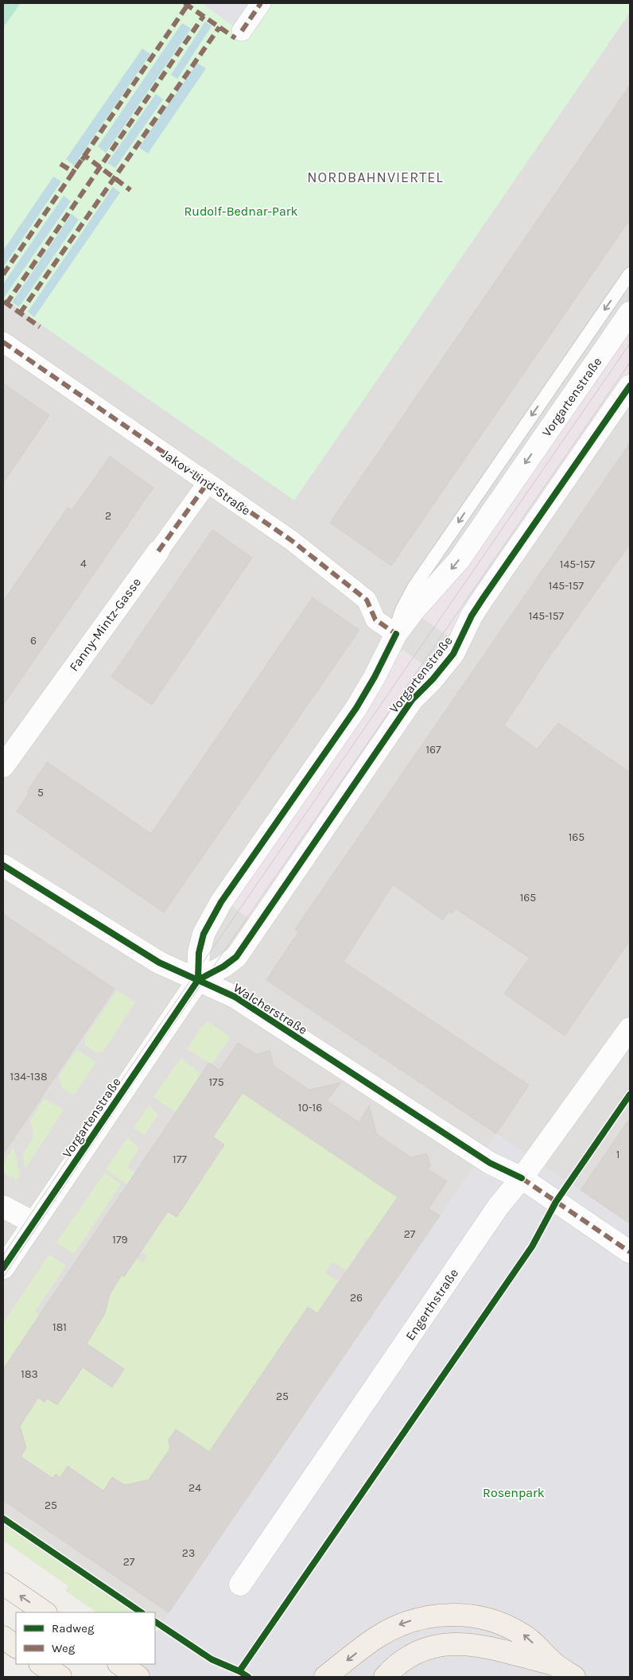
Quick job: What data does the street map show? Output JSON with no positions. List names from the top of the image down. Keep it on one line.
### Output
{"streets":{"street":["Vorgartenstraße","Jakov-Lind-Straße","Fanny-Mintz-Gasse","Walcherstraße","Engerthstraße"]},"crossings":[["Vorgartenstraße","Jakov-Lind-Straße"],["Vorgartenstraße","Walcherstraße"],["Jakov-Lind-Straße","Fanny-Mintz-Gasse"],["Walcherstraße","Engerthstraße"]],"districts":["NORDBAHNVIERTEL"],"parks":["Rudolf-Bednar-Park","Rosenpark"],"house_numbers":["2","4","145-157","145-157","145-157","6","167","5","165","165","134-138","175","10-16","1","177","27","179","26","181","183","25","24","25","23","27"],"legend":["Radweg","Weg"]}
